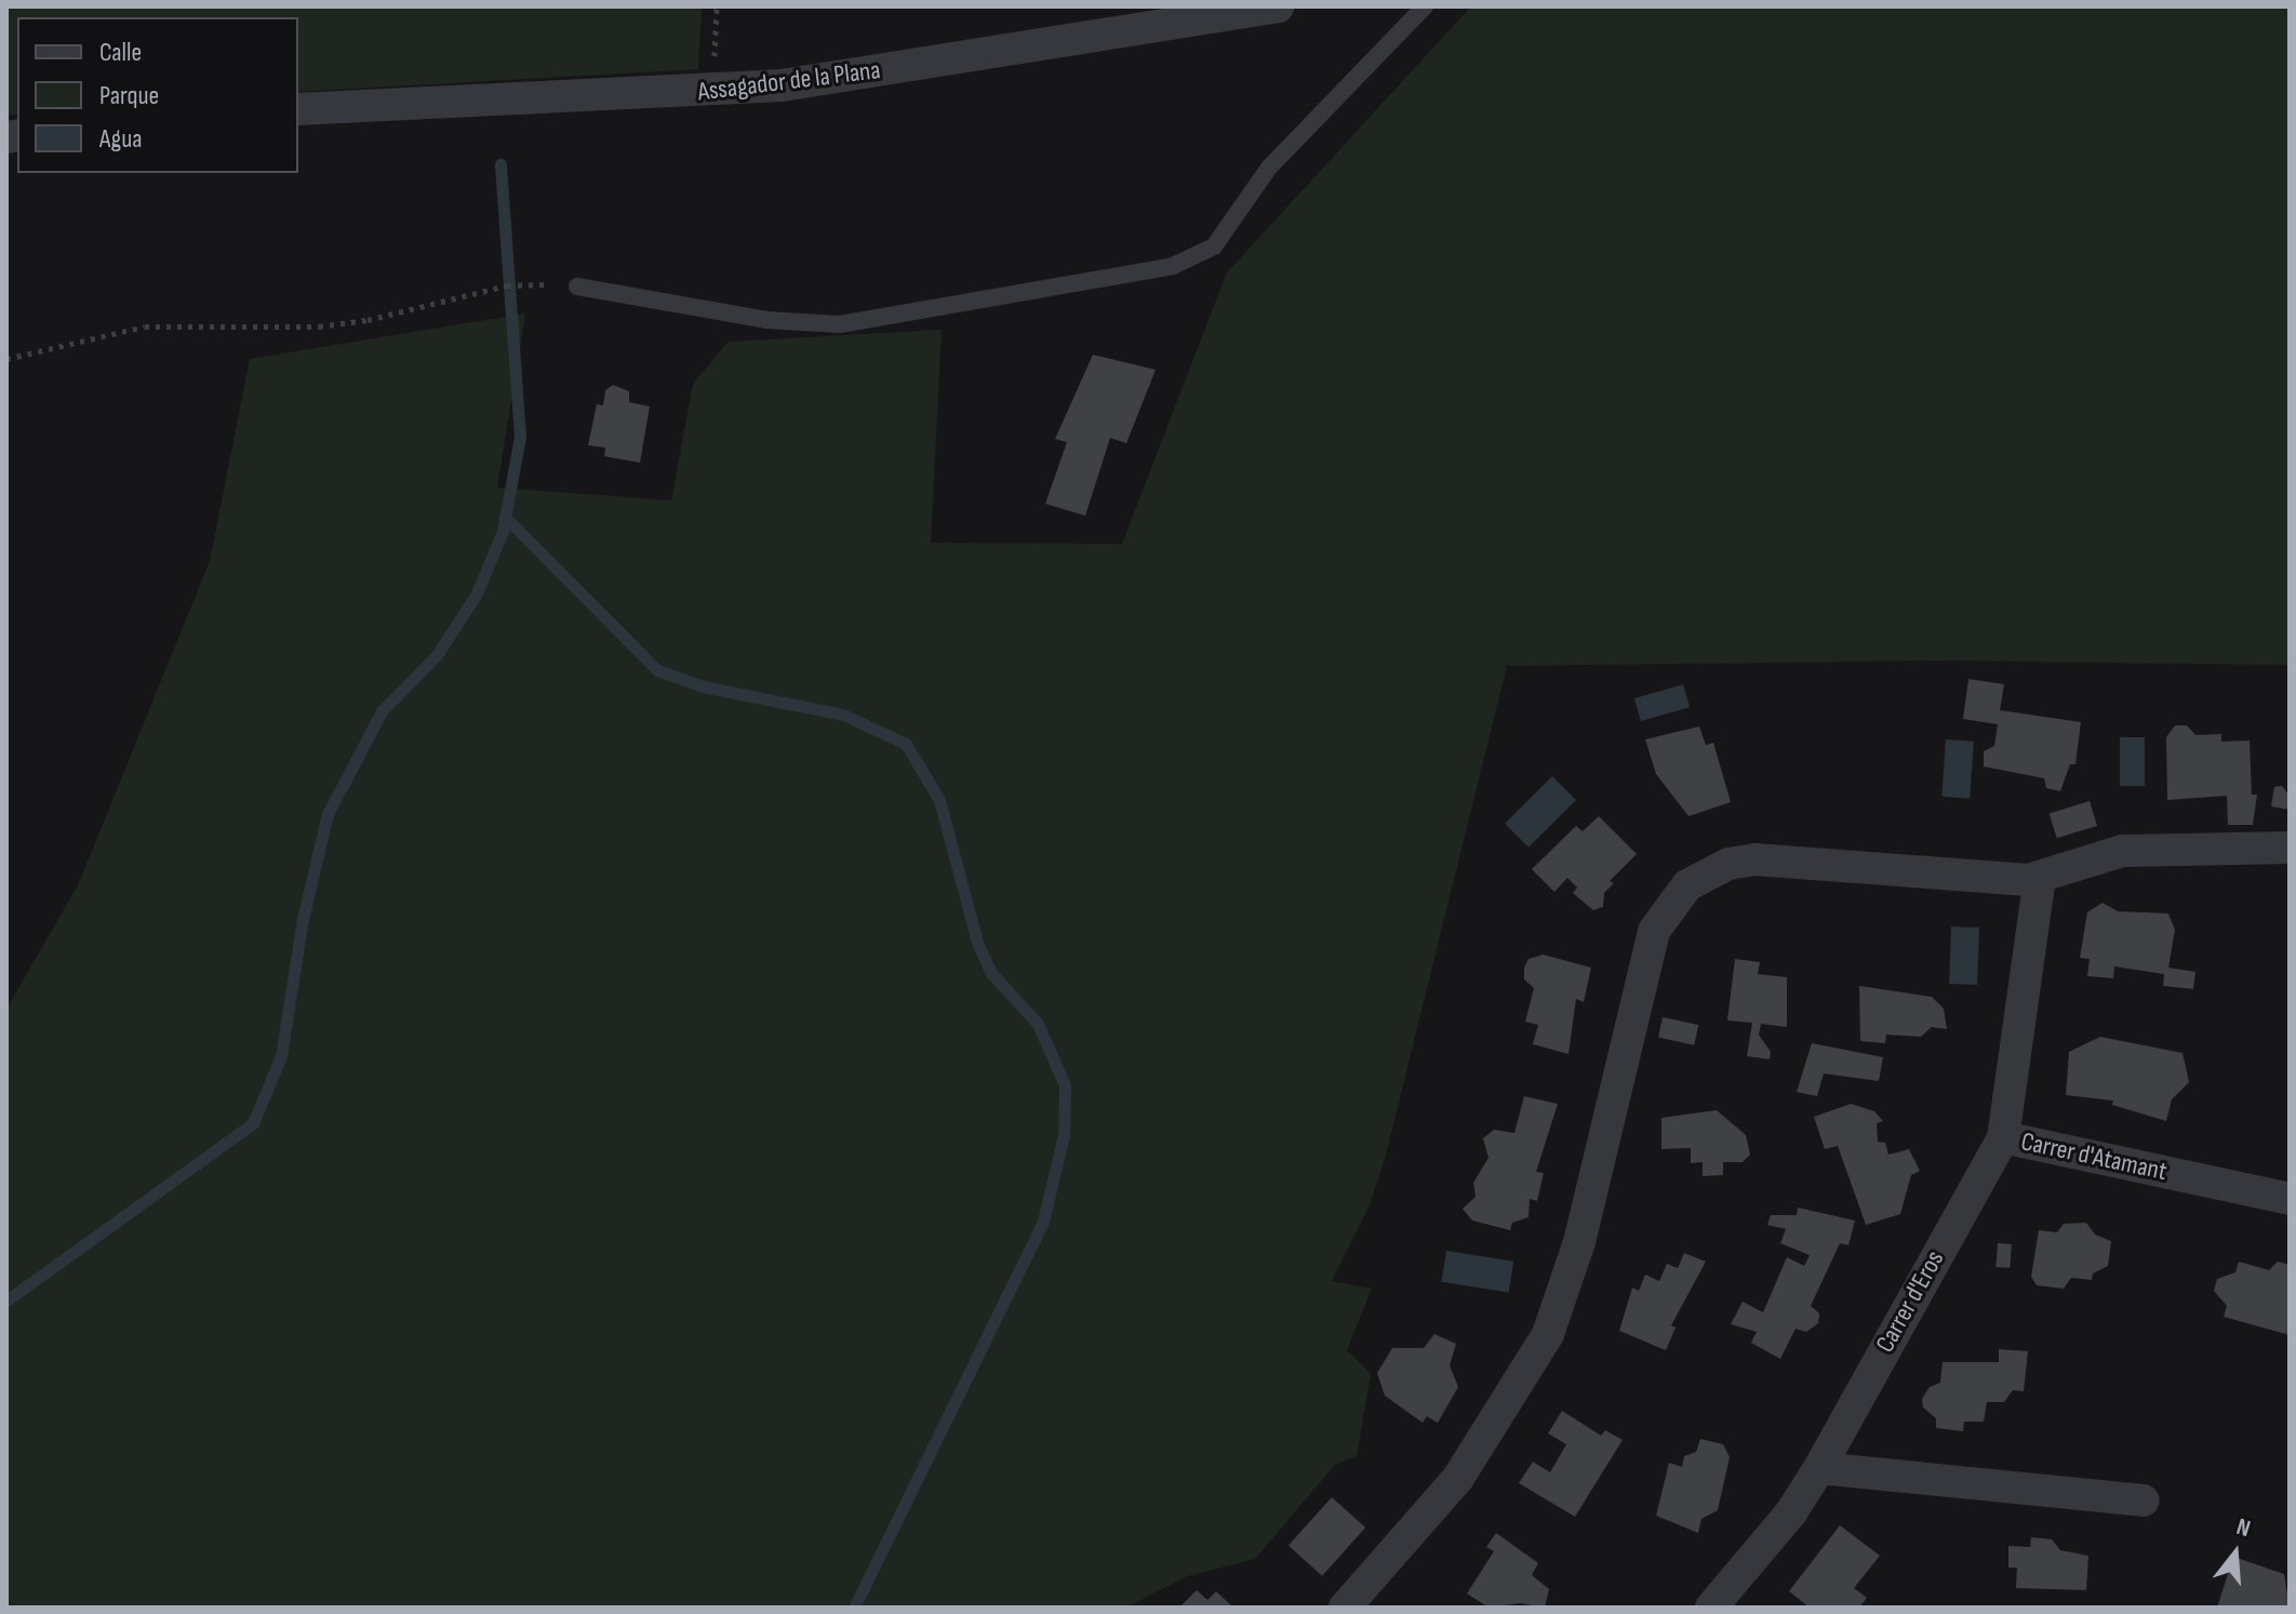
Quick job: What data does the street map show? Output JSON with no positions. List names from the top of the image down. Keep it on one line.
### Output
{"streets":{"street":["Assagador de la Plana","Carrer d'Atamant","Carrer d'Eros"]},"crossings":[["Carrer d'Atamant","Carrer d'Eros"]],"legend":["Calle","Parque","Agua"],"north":"top"}
